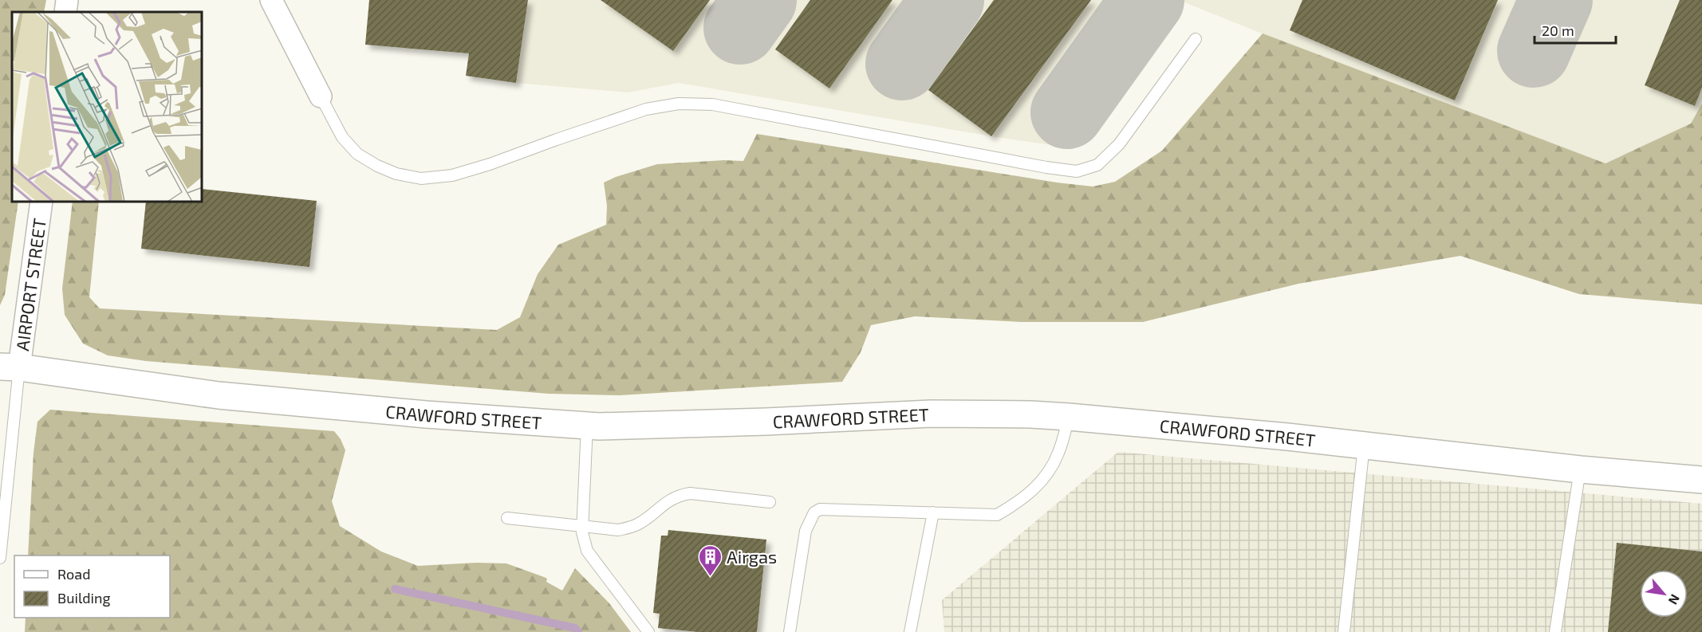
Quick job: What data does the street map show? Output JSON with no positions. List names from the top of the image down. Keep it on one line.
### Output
{"streets":{"main road":["CRAWFORD STREET"],"street":["AIRPORT STREET"]},"crossings":[["AIRPORT STREET","CRAWFORD STREET"]],"places":{"building":["Airgas"]},"legend":["Road","Building"],"scale_bar":"20 m","north":"bottom right"}
